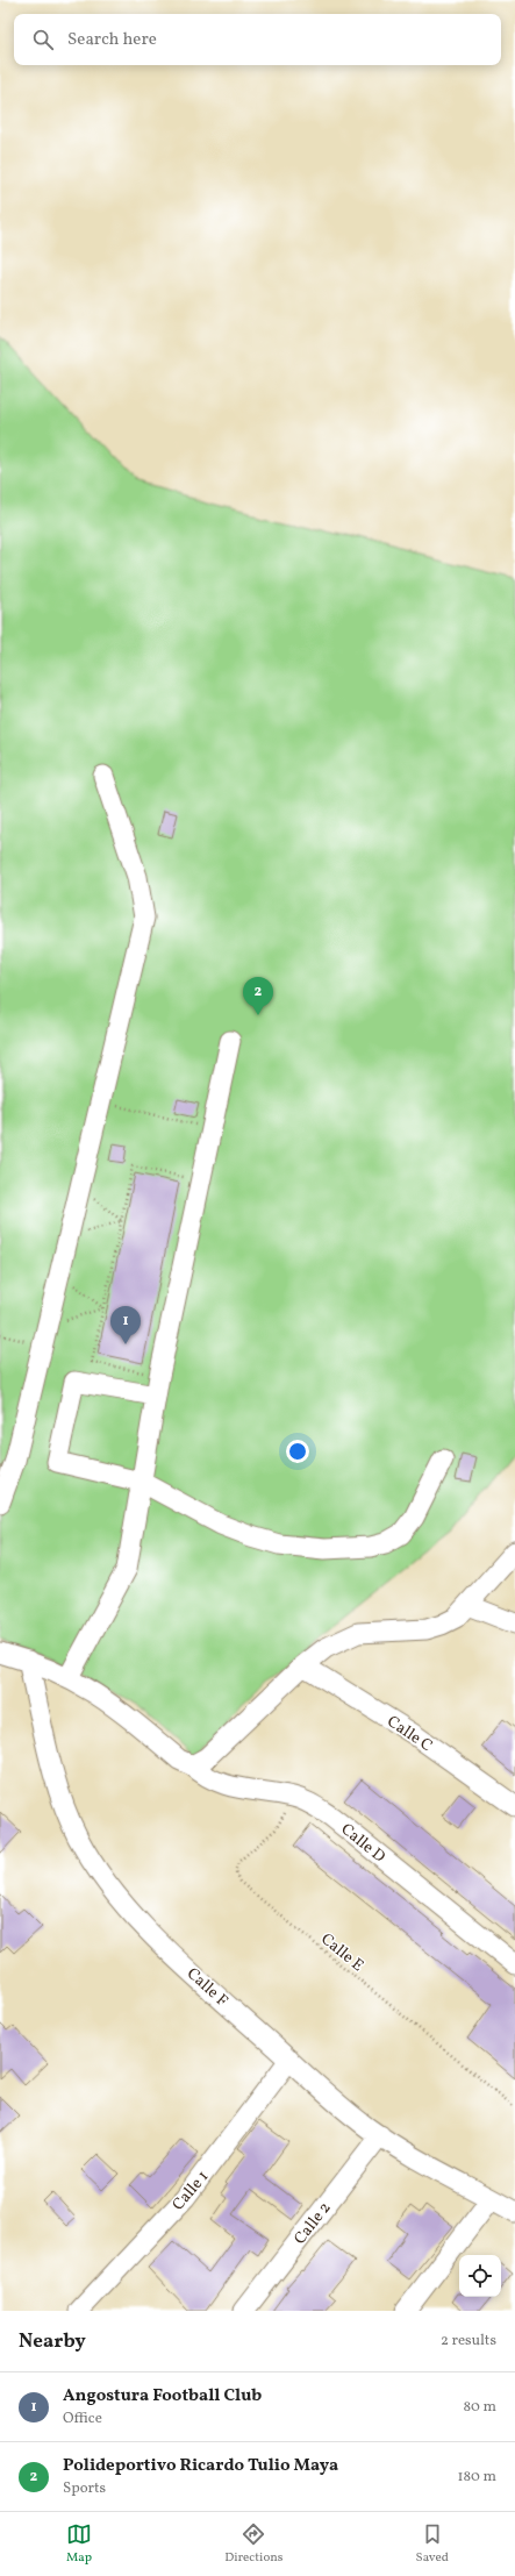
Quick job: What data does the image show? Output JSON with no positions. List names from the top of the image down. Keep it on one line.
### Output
{"streets":{"street":["Calle C","Calle D","Calle F","Calle 1","Calle 2"],"path":["Calle E"]},"crossings":[["Calle D","Calle E"],["Calle D","Calle F"],["Calle F","Calle 1"],["Calle F","Calle 2"]],"page":{"search":"Search here","pins":["2","1"],"heading":["Nearby","2 results"],"list":[{"mark":"1","name":"Angostura Football Club","note":"Office","value":"80 m"},{"mark":"2","name":"Polideportivo Ricardo Tulio Maya","note":"Sports","value":"180 m"}],"nav":["Map","Directions","Saved"]}}
